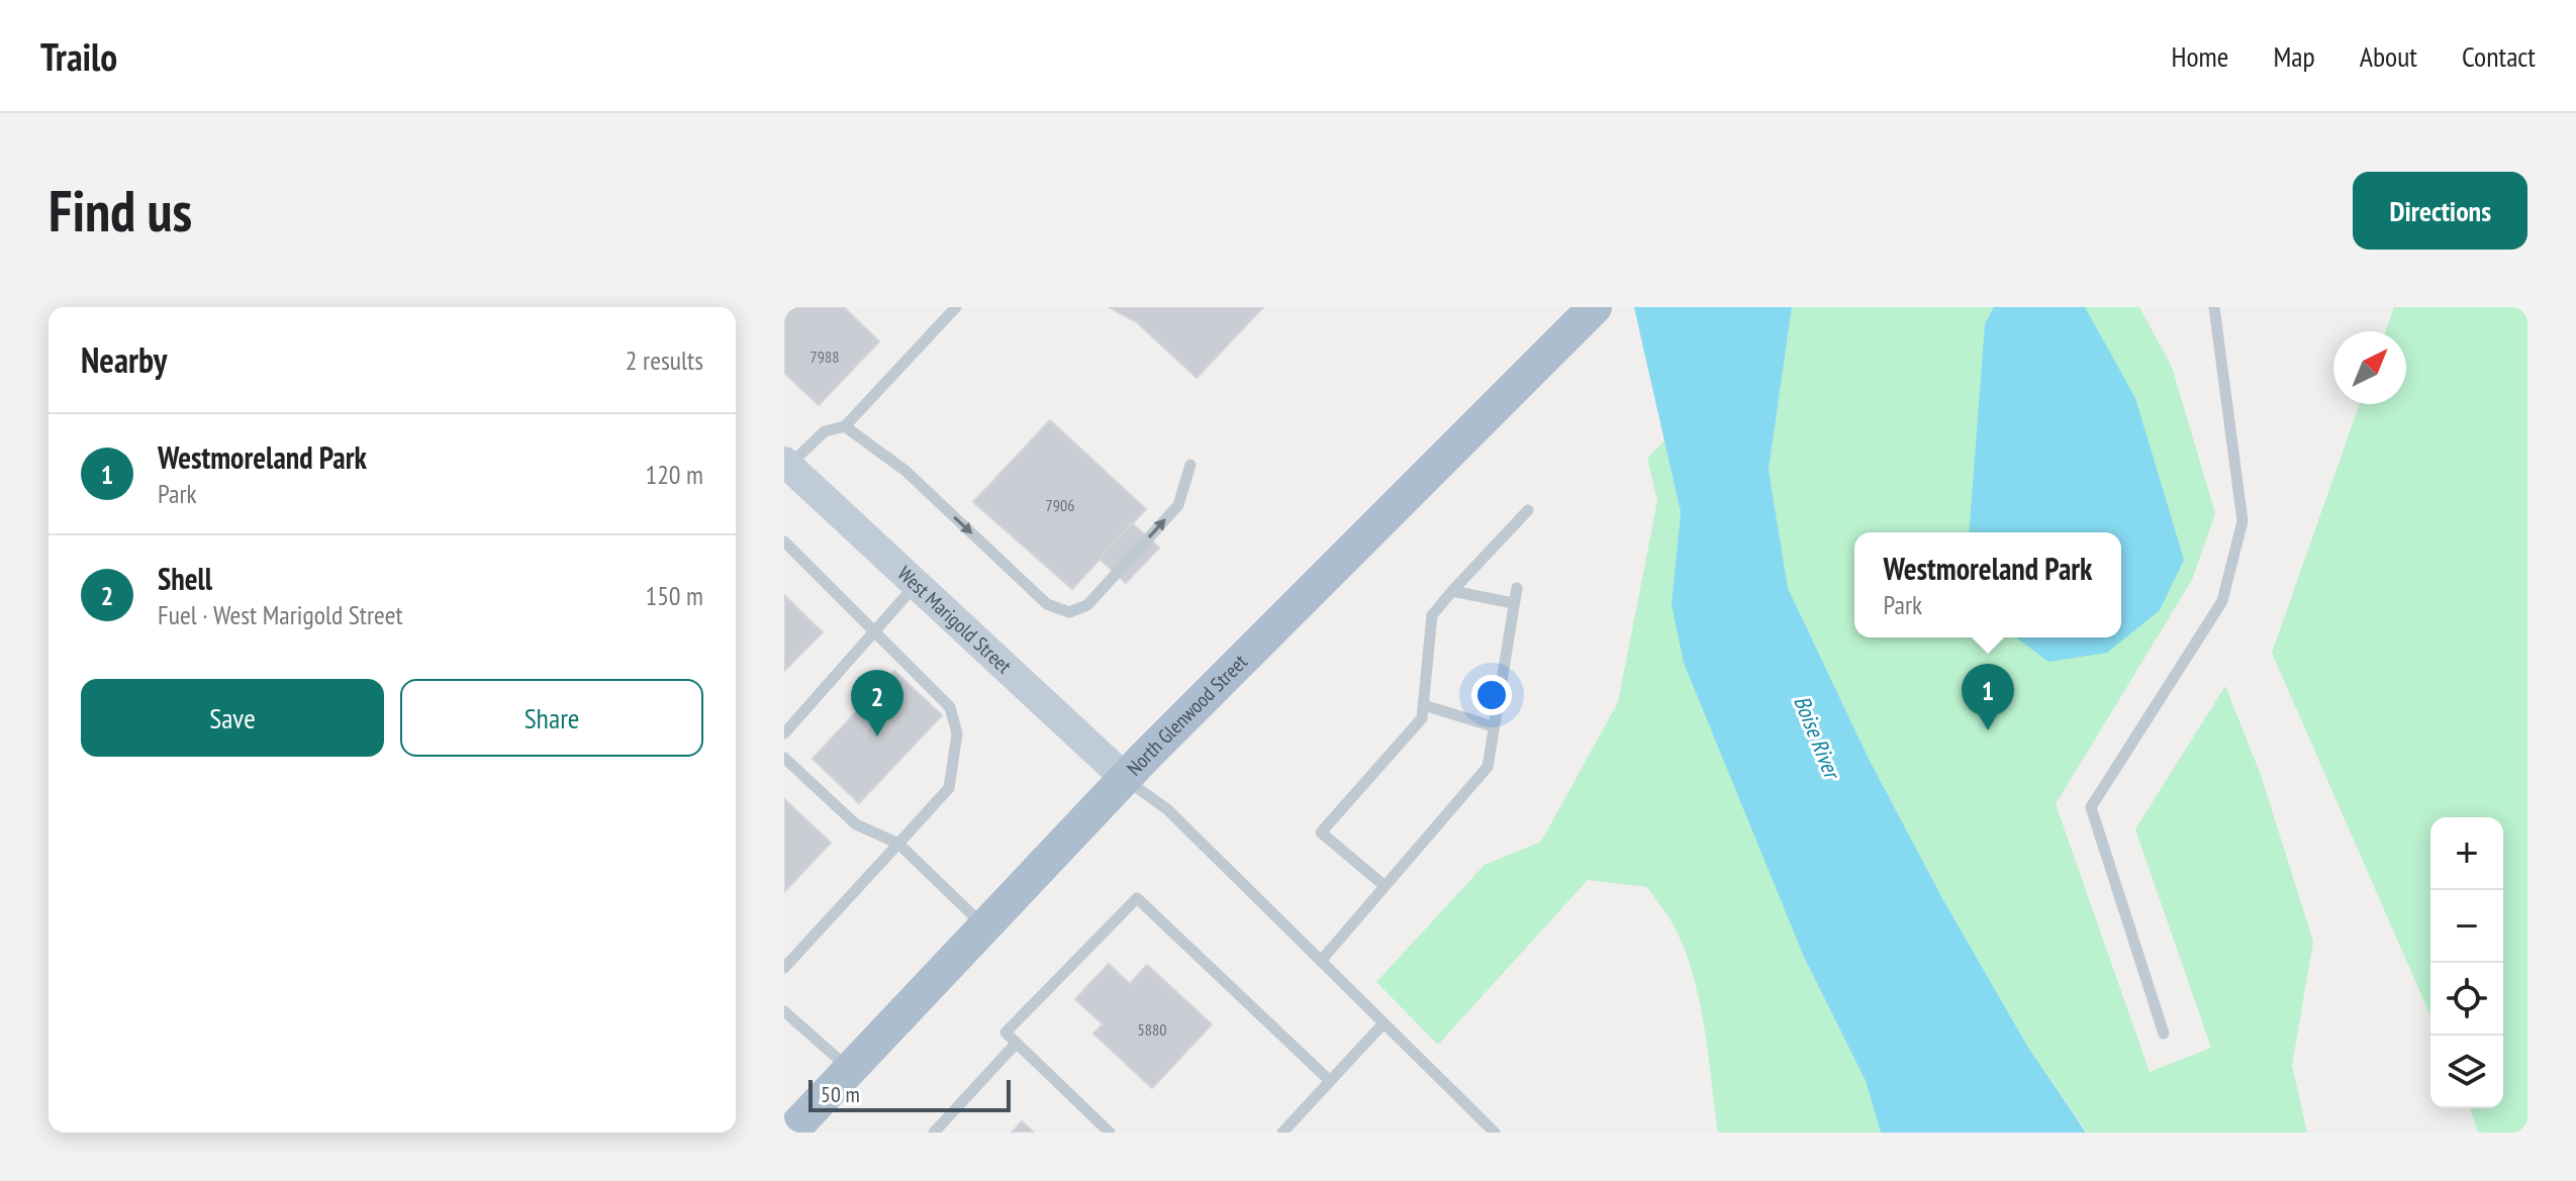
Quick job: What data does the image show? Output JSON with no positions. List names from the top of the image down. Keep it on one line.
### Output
{"streets":{"main road":["North Glenwood Street"],"street":["West Marigold Street"]},"crossings":[["West Marigold Street","North Glenwood Street"]],"water":["Boise River"],"house_numbers":["7988","7906","5880"],"scale_bar":"50 m","north":"top right","page":{"header":"Trailo","nav":["Home","Map","About","Contact"],"buttons":["Directions",["Save","Share"]],"title":"Find us","heading":["Nearby","2 results"],"list":[{"mark":"1","name":"Westmoreland Park","note":"Park","value":"120 m"},{"mark":"2","name":"Shell","note":"Fuel · West Marigold Street","value":"150 m"}],"popup":["Westmoreland Park","Park"],"pins":["1","2"],"map_buttons":["+","−"],"scale":"50 m"}}
